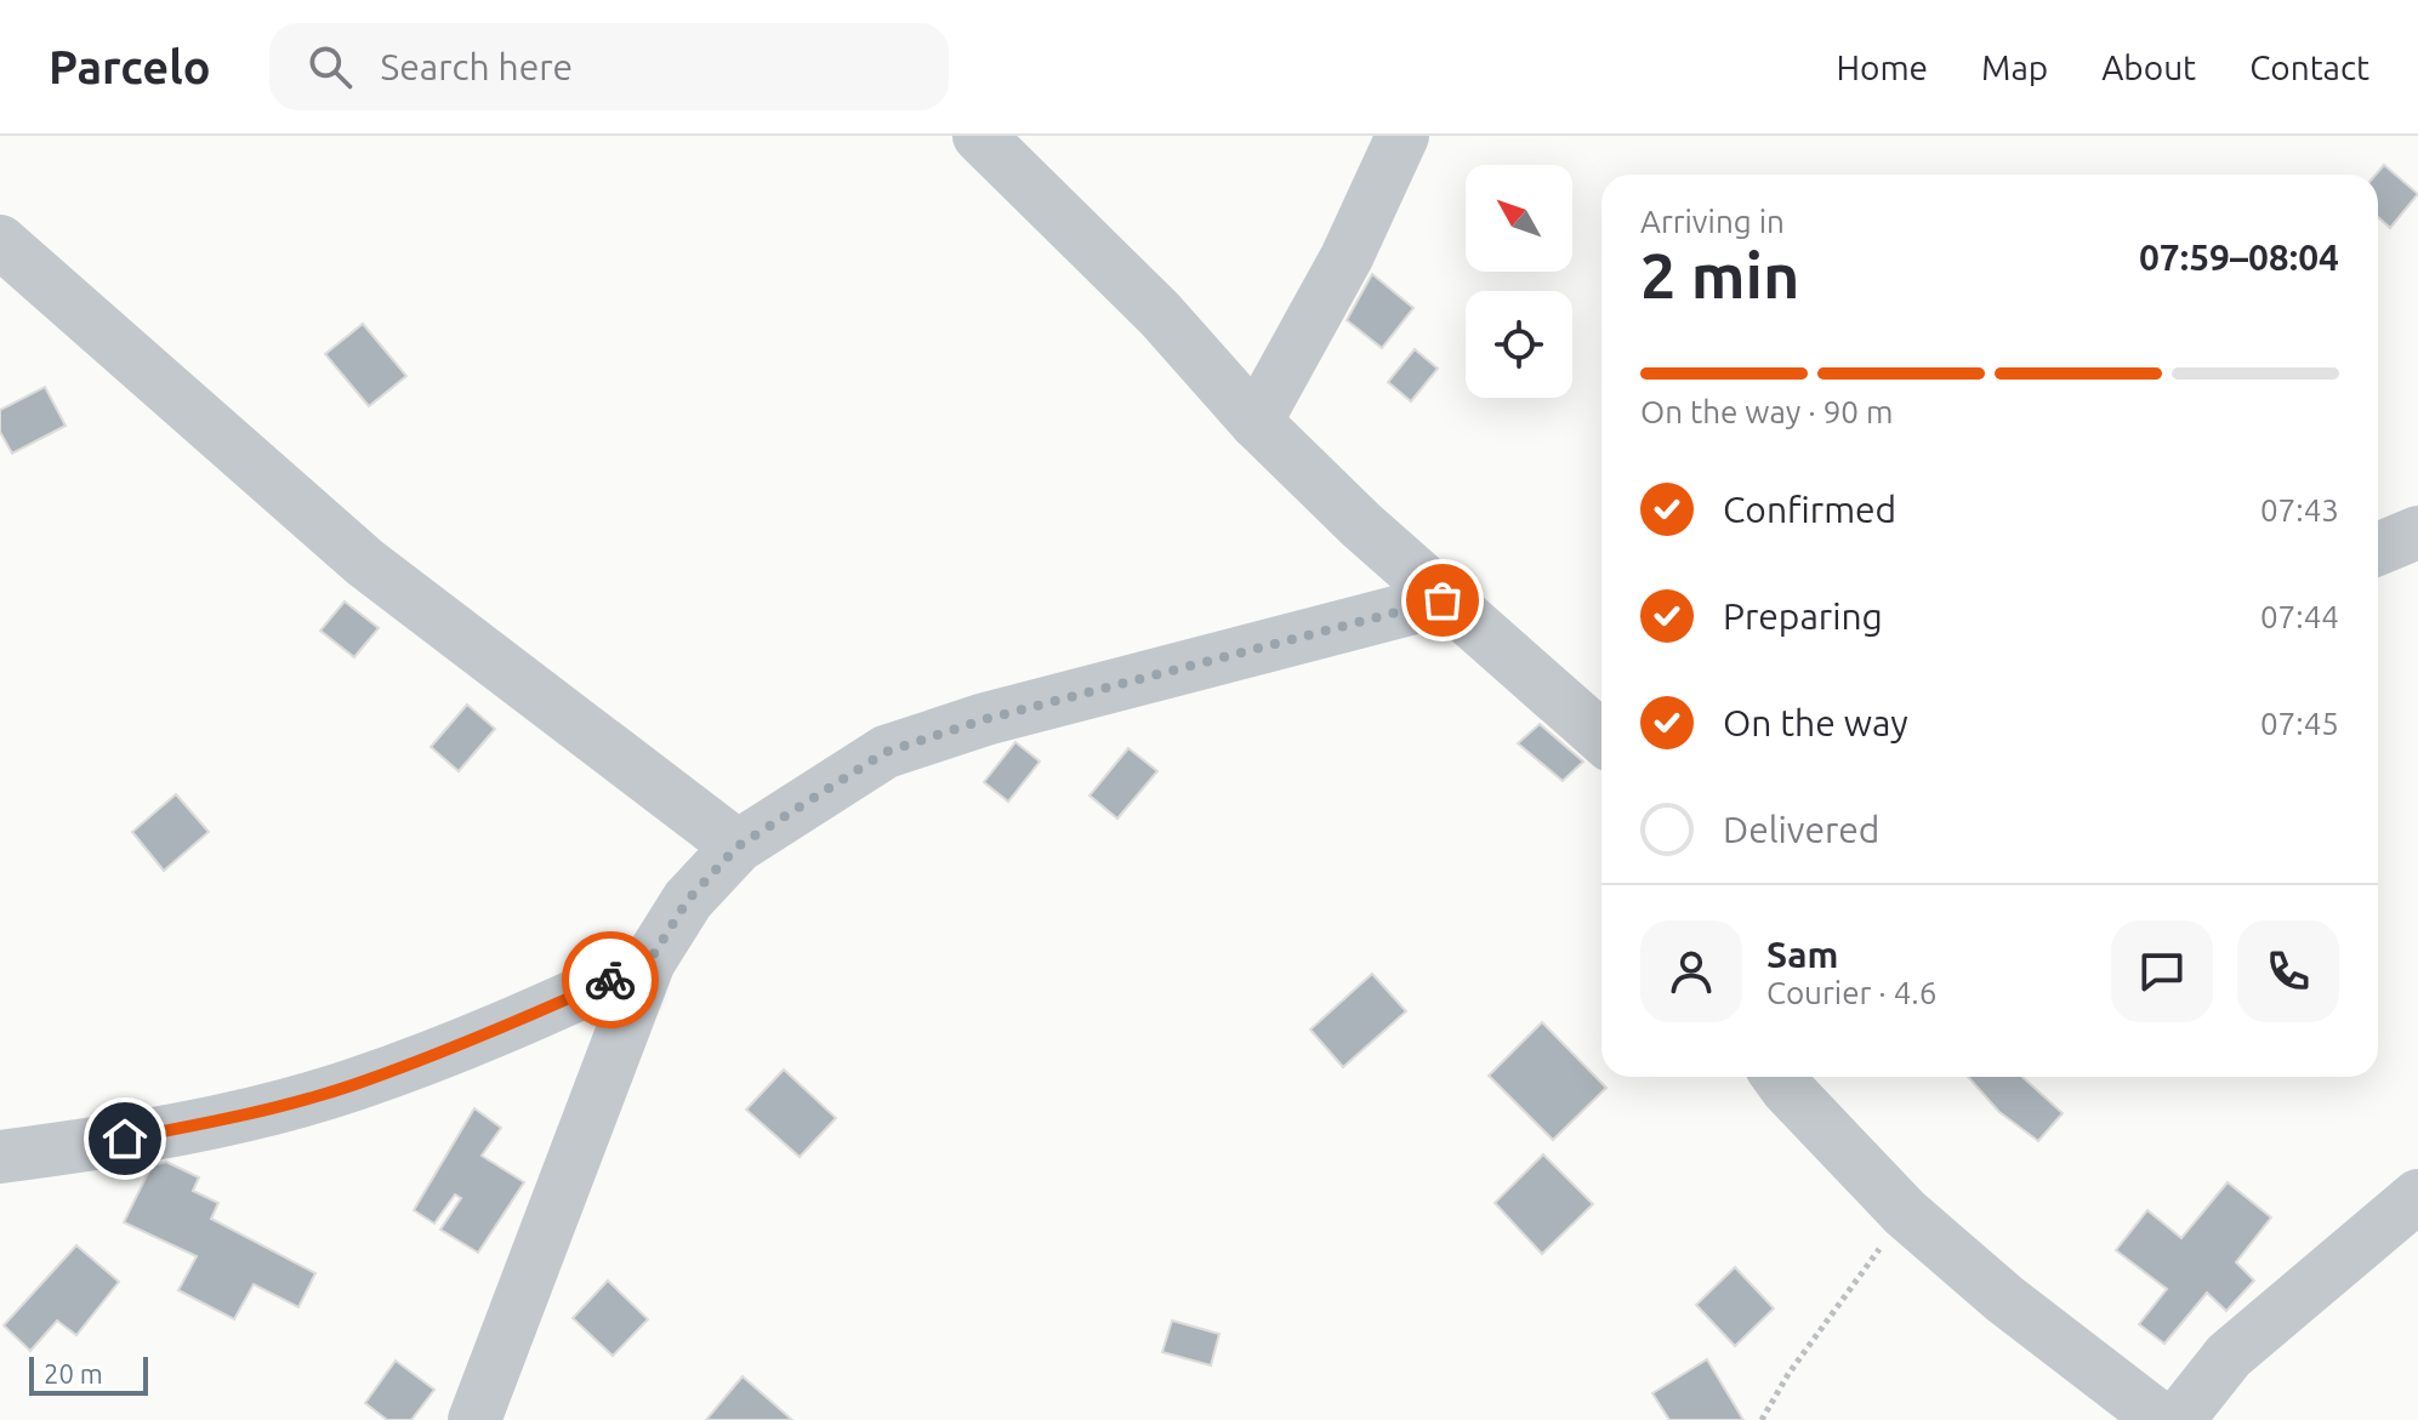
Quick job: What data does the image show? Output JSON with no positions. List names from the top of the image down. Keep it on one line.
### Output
{"scale_bar":"20 m","north":"top left","page":{"header":"Parcelo","search":"Search here","nav":["Home","Map","About","Contact"],"heading":["2 min","Arriving in","07:59–08:04"],"panel":["Sam","Courier · 4.6"],"bar":"On the way · 90 m","list":[["Confirmed","07:43"],["Preparing","07:44"],["On the way","07:45"],"Delivered"],"scale":"20 m"}}
